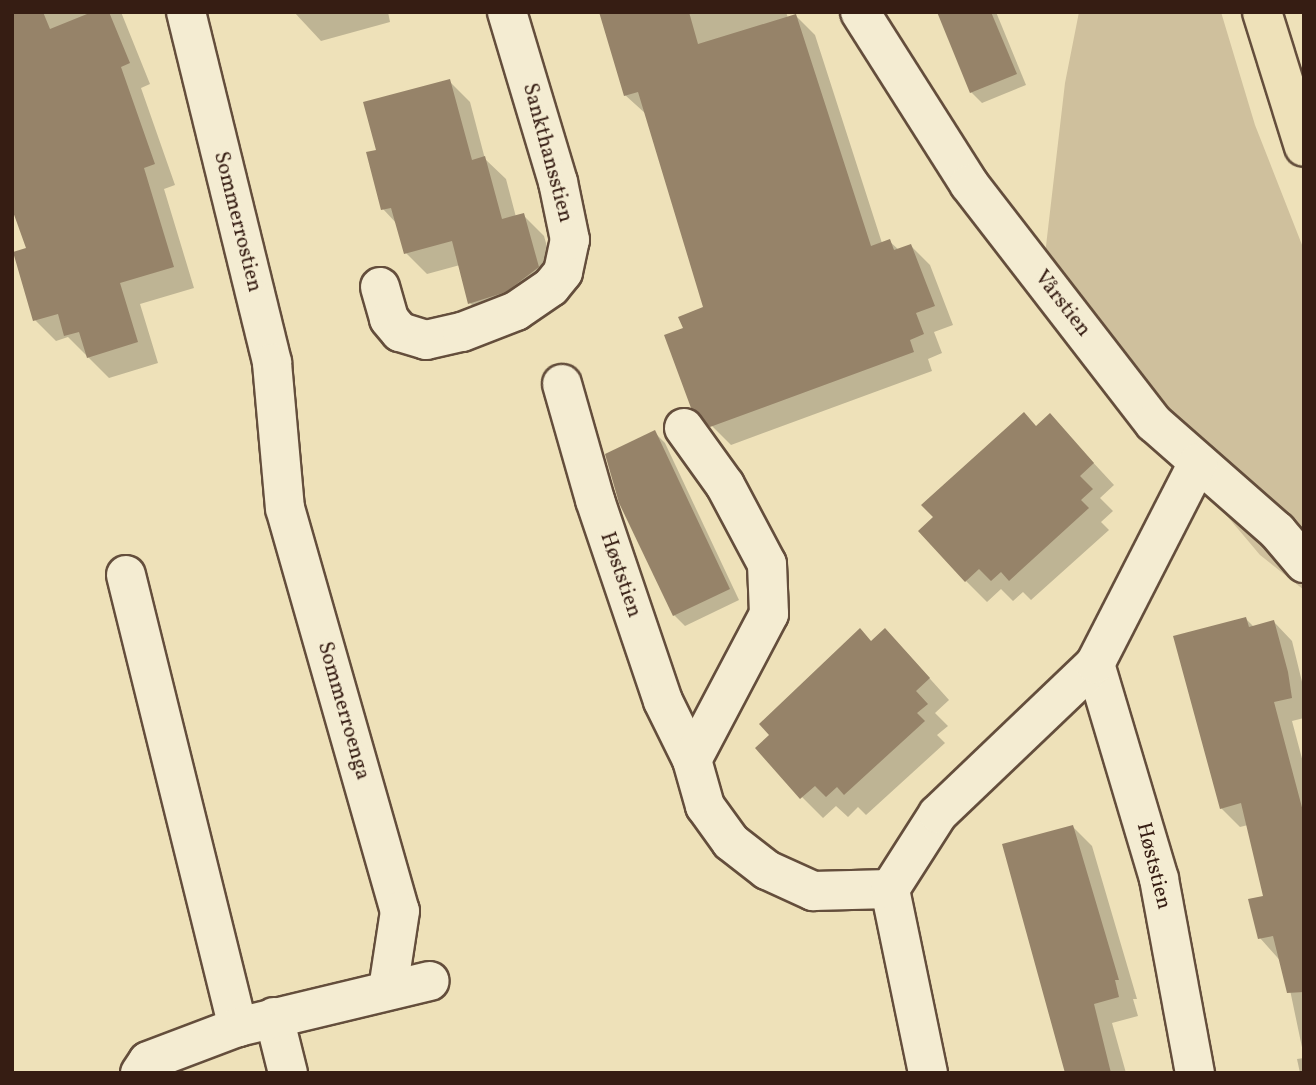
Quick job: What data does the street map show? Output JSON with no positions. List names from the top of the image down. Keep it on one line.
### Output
{"streets":{"street":["Sankthansstien","Sommerrostien","Vårstien","Høststien","Sommerroenga"]},"crossings":[["Sommerrostien","Sommerroenga"]]}
